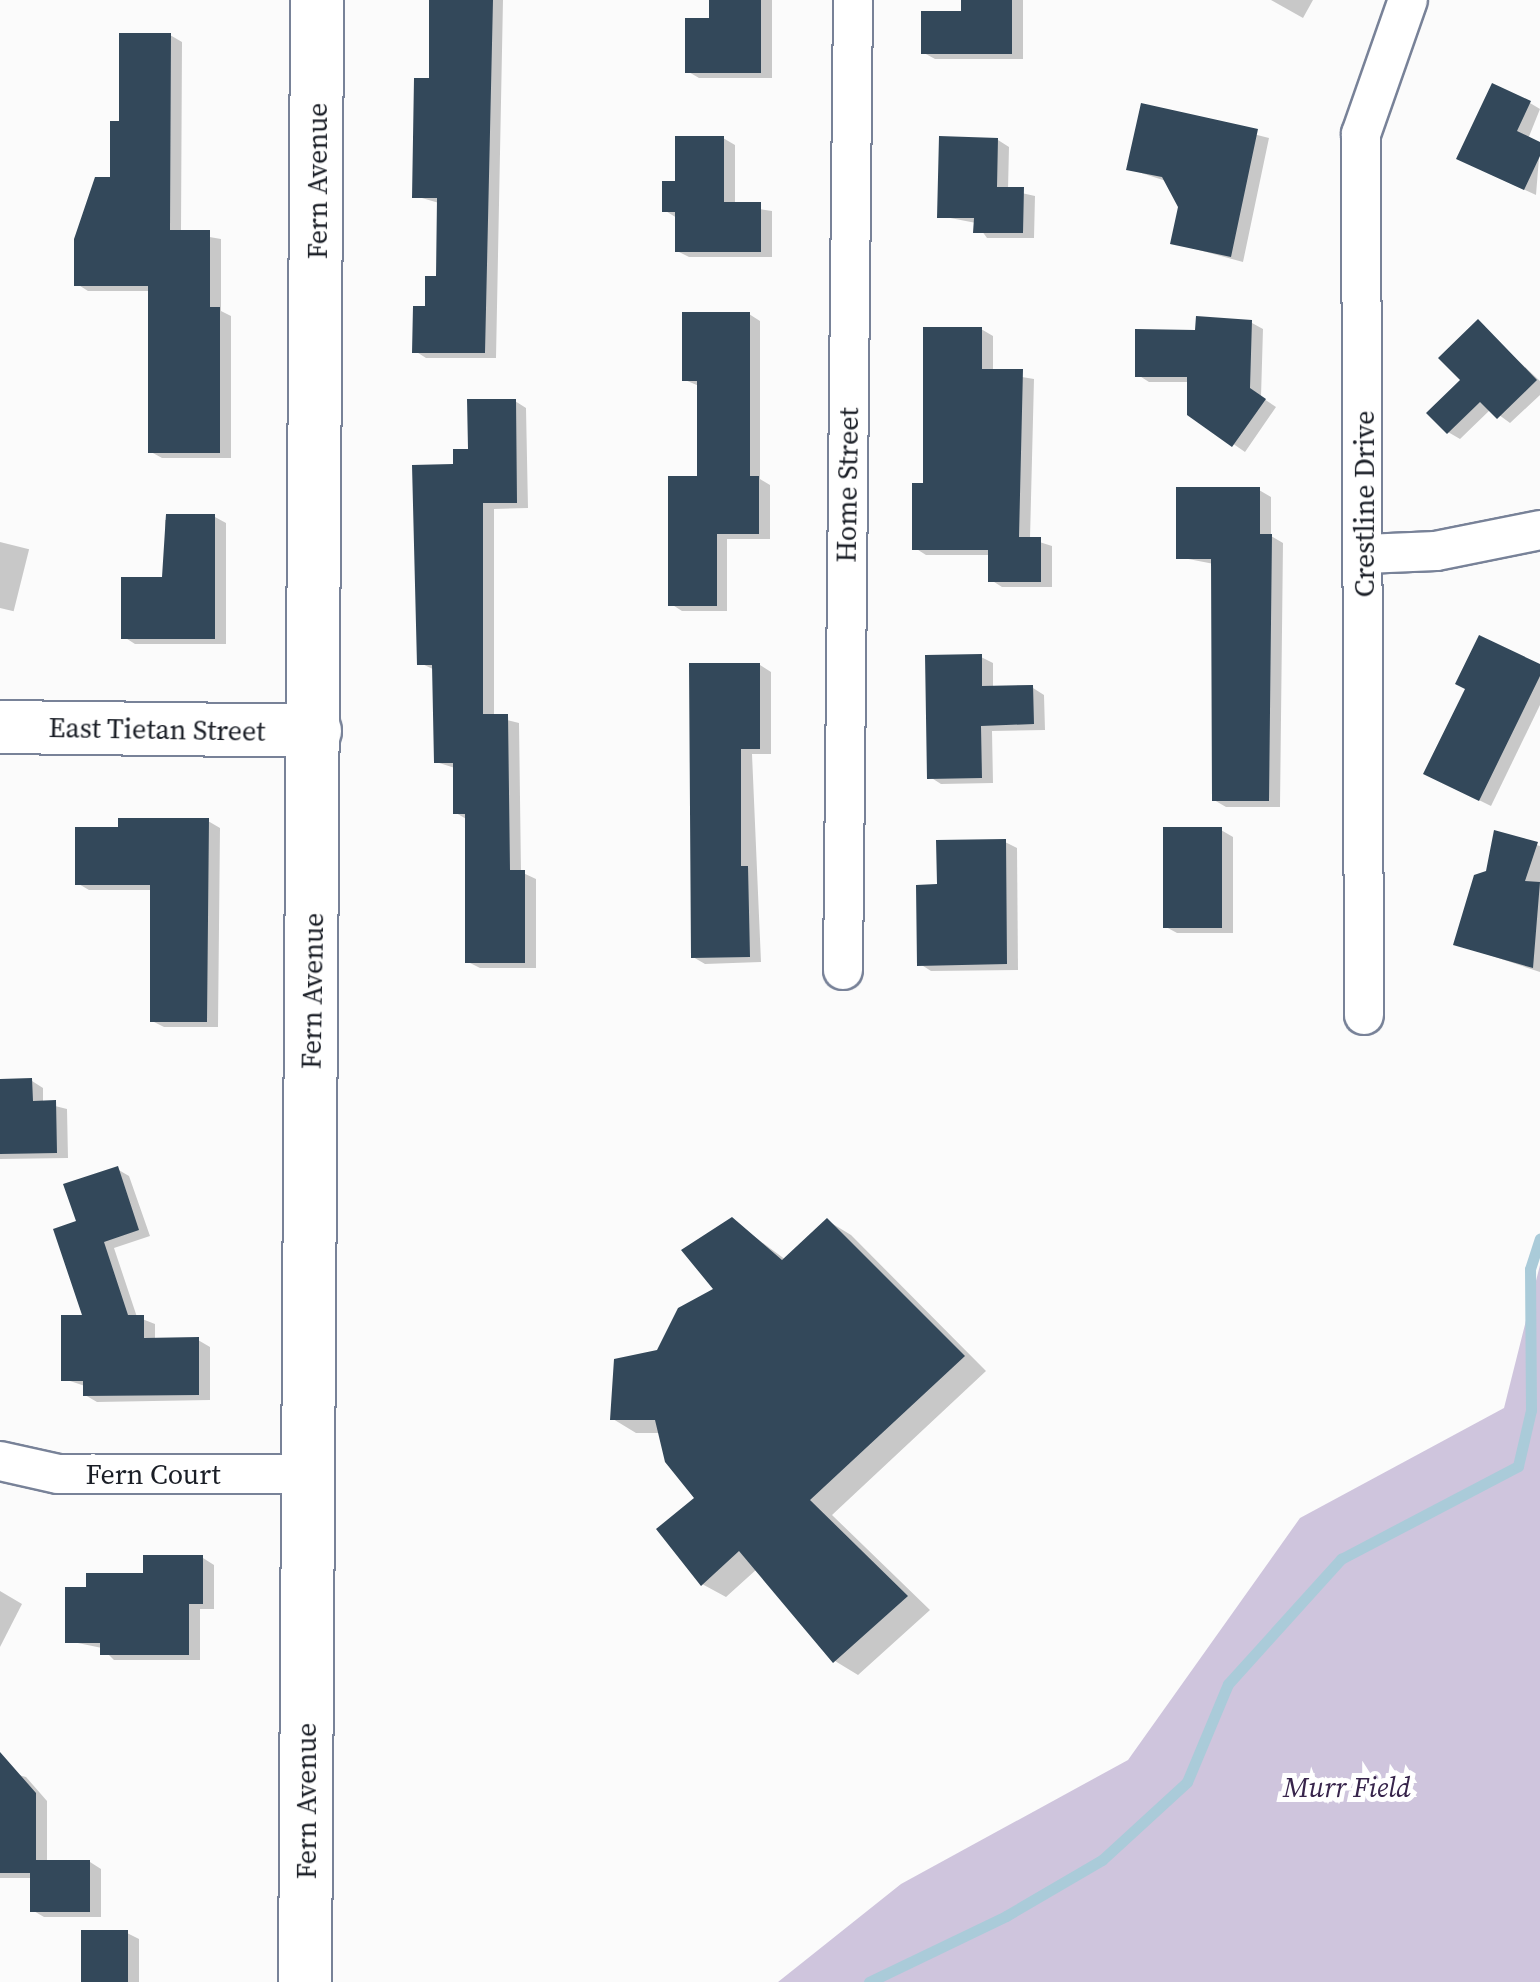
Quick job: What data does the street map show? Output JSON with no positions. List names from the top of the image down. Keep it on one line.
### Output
{"streets":{"main road":["Fern Avenue","East Tietan Street"],"street":["Home Street","Crestline Drive","Fern Court"]},"crossings":[["Fern Avenue","East Tietan Street"],["Fern Avenue","Fern Court"]],"parks":["Murr Field"]}
